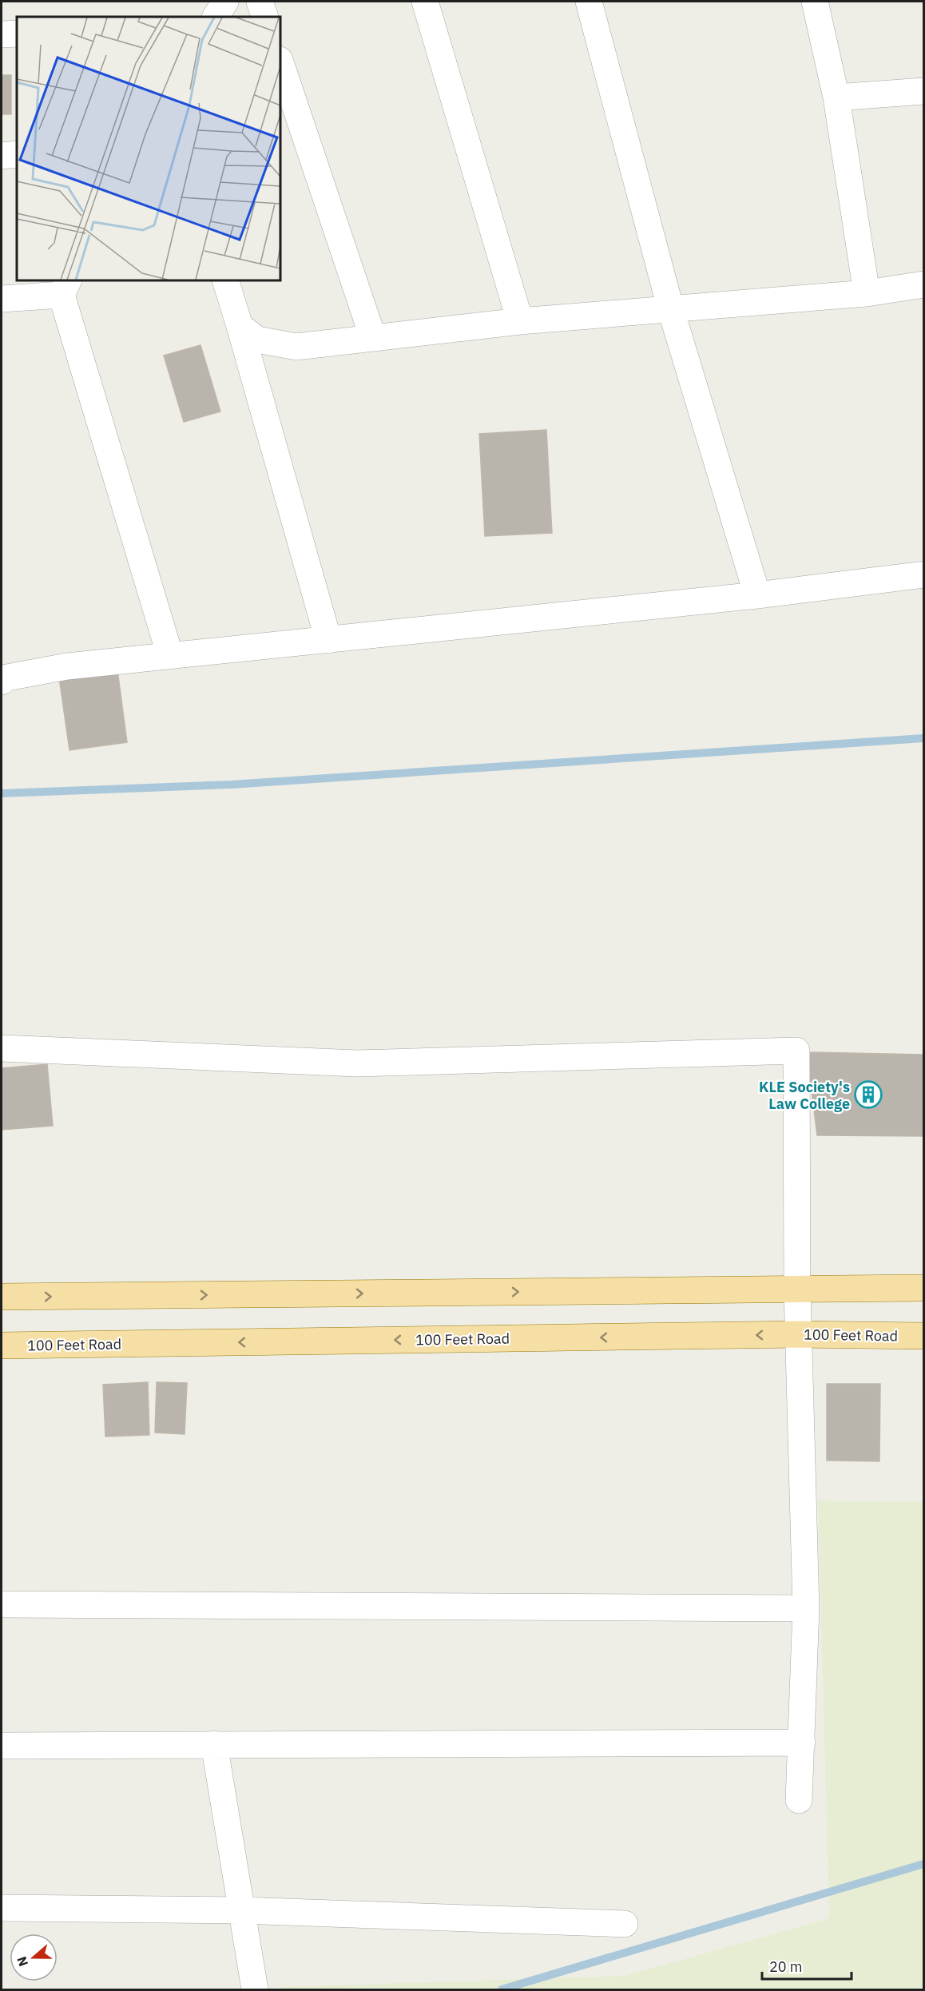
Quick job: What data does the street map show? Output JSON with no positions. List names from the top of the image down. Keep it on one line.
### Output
{"streets":{"main road":["100 Feet Road"]},"places":{"building":["KLE Society's Law College"]},"scale_bar":"20 m","north":"left"}
